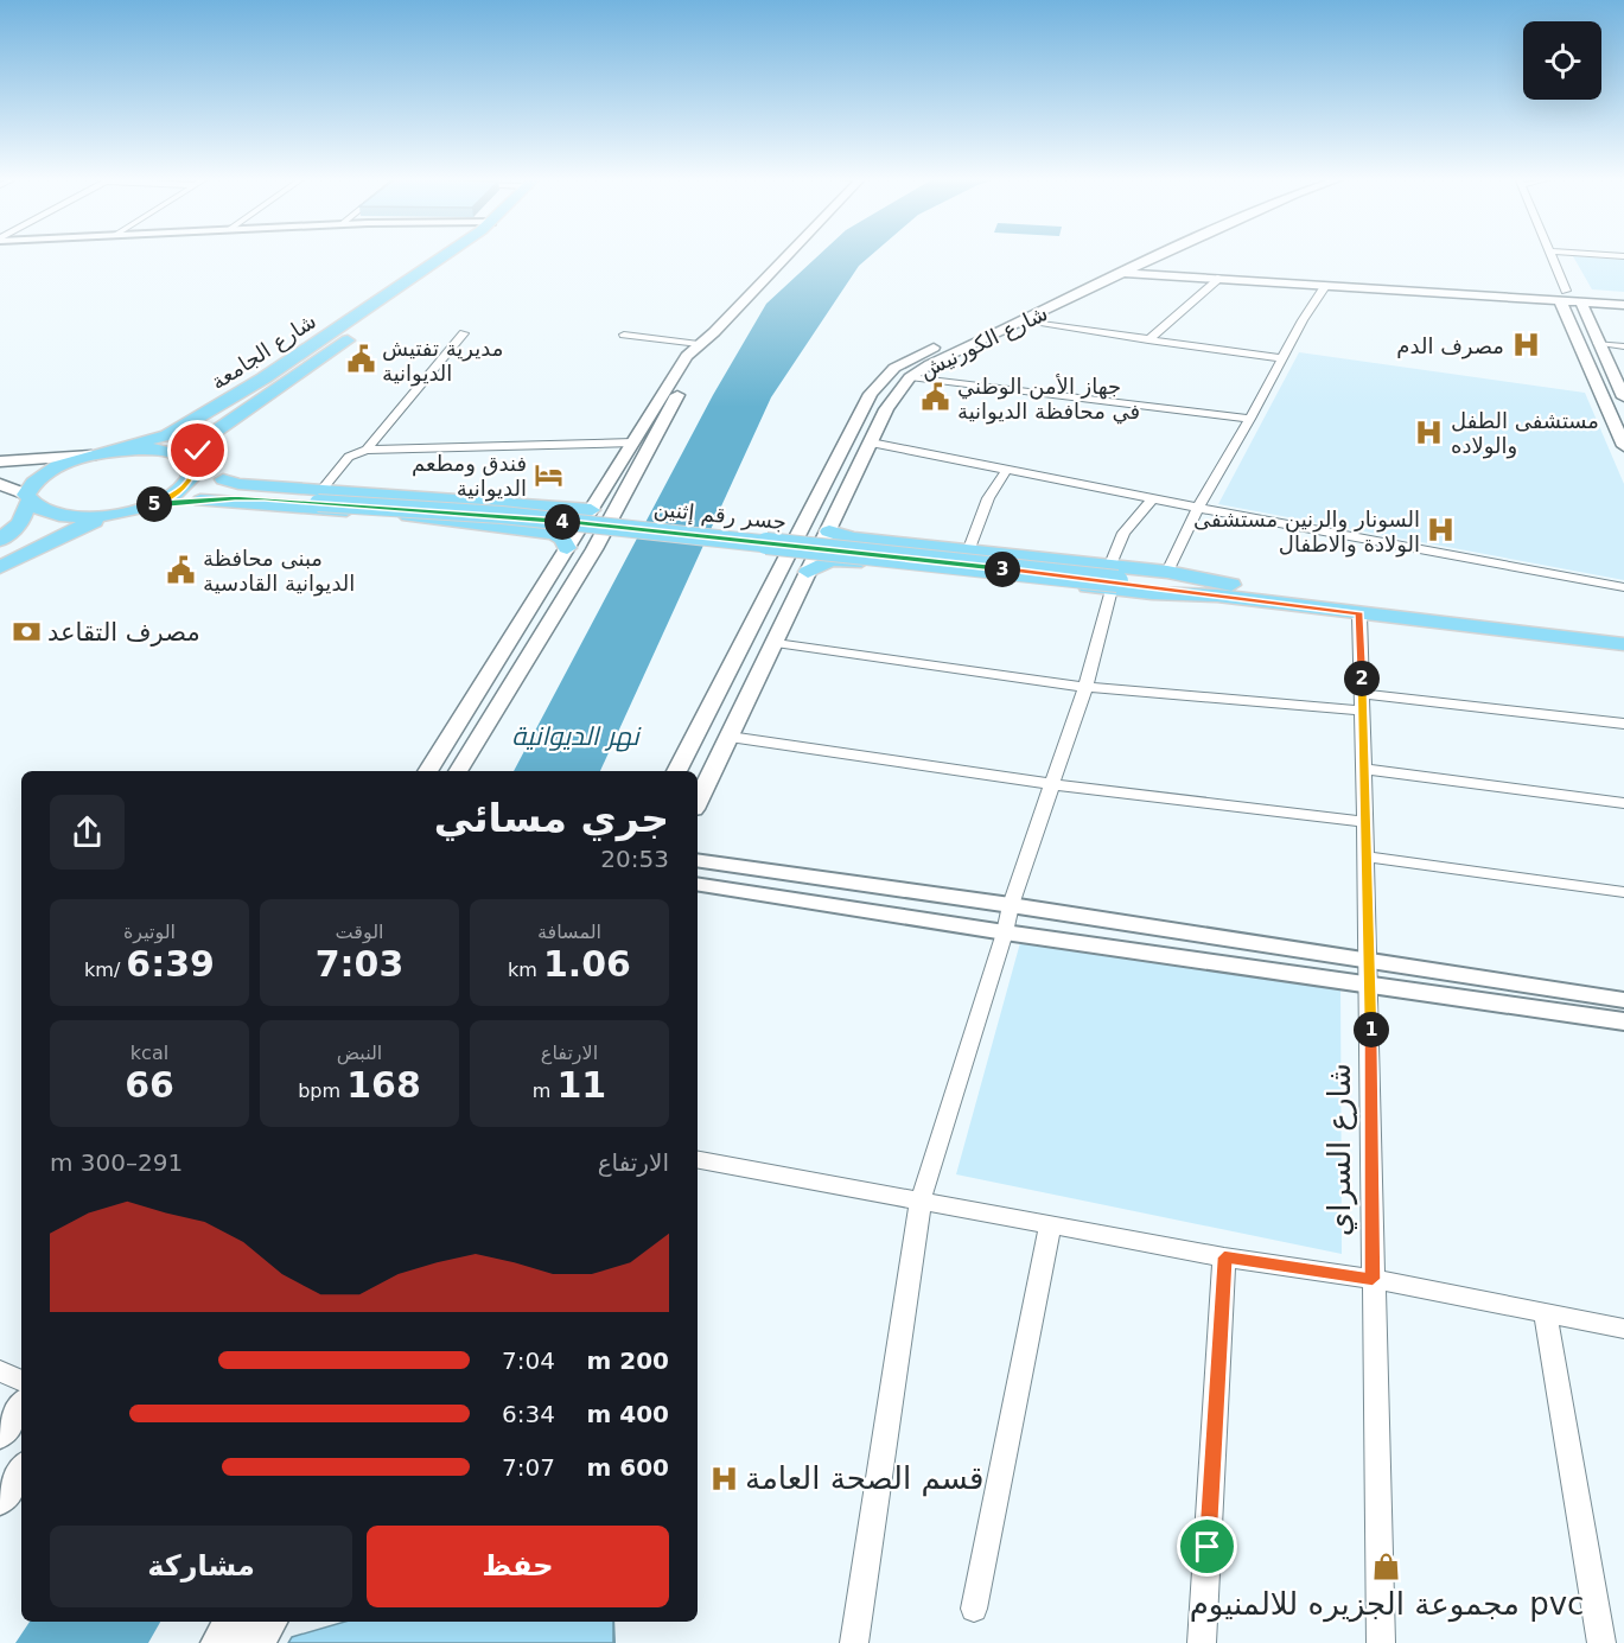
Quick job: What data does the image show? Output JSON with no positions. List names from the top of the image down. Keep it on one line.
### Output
{"streets":{"main road":["شارع الكورنيش","شارع الجامعة","جسر رقم إثنين"],"street":["شارع السراي"]},"water":["نهر الديوانية"],"places":{"hospital":["مصرف الدم","مستشفى الطفل والولاده","السونار والرنين مستشفى الولادة والاطفال","قسم الصحة العامة"],"public building":["مديرية تفتيش الديوانية","جهاز الأمن الوطني في محافظة الديوانية","مبنى محافظة الديوانية القادسية"],"hotel":["فندق ومطعم الديوانية"],"bank":["مصرف التقاعد"],"shop":["مجموعة الجزيره للالمنيوم pvc"]},"page":{"pins":["5","4","3","2","1"],"heading":["جري مسائي","20:53"],"stats":[["المسافة","1.06 km"],["الوقت","7:03"],["الوتيرة","6:39 /km"],["الارتفاع","11 m"],["النبض","168 bpm"],["kcal","66"]],"chart":["الارتفاع","291–300 m"],"list":[{"name":"200 m","note":"7:04"},{"name":"400 m","note":"6:34"},{"name":"600 m","note":"7:07"}],"buttons":["حفظ","مشاركة"]}}
